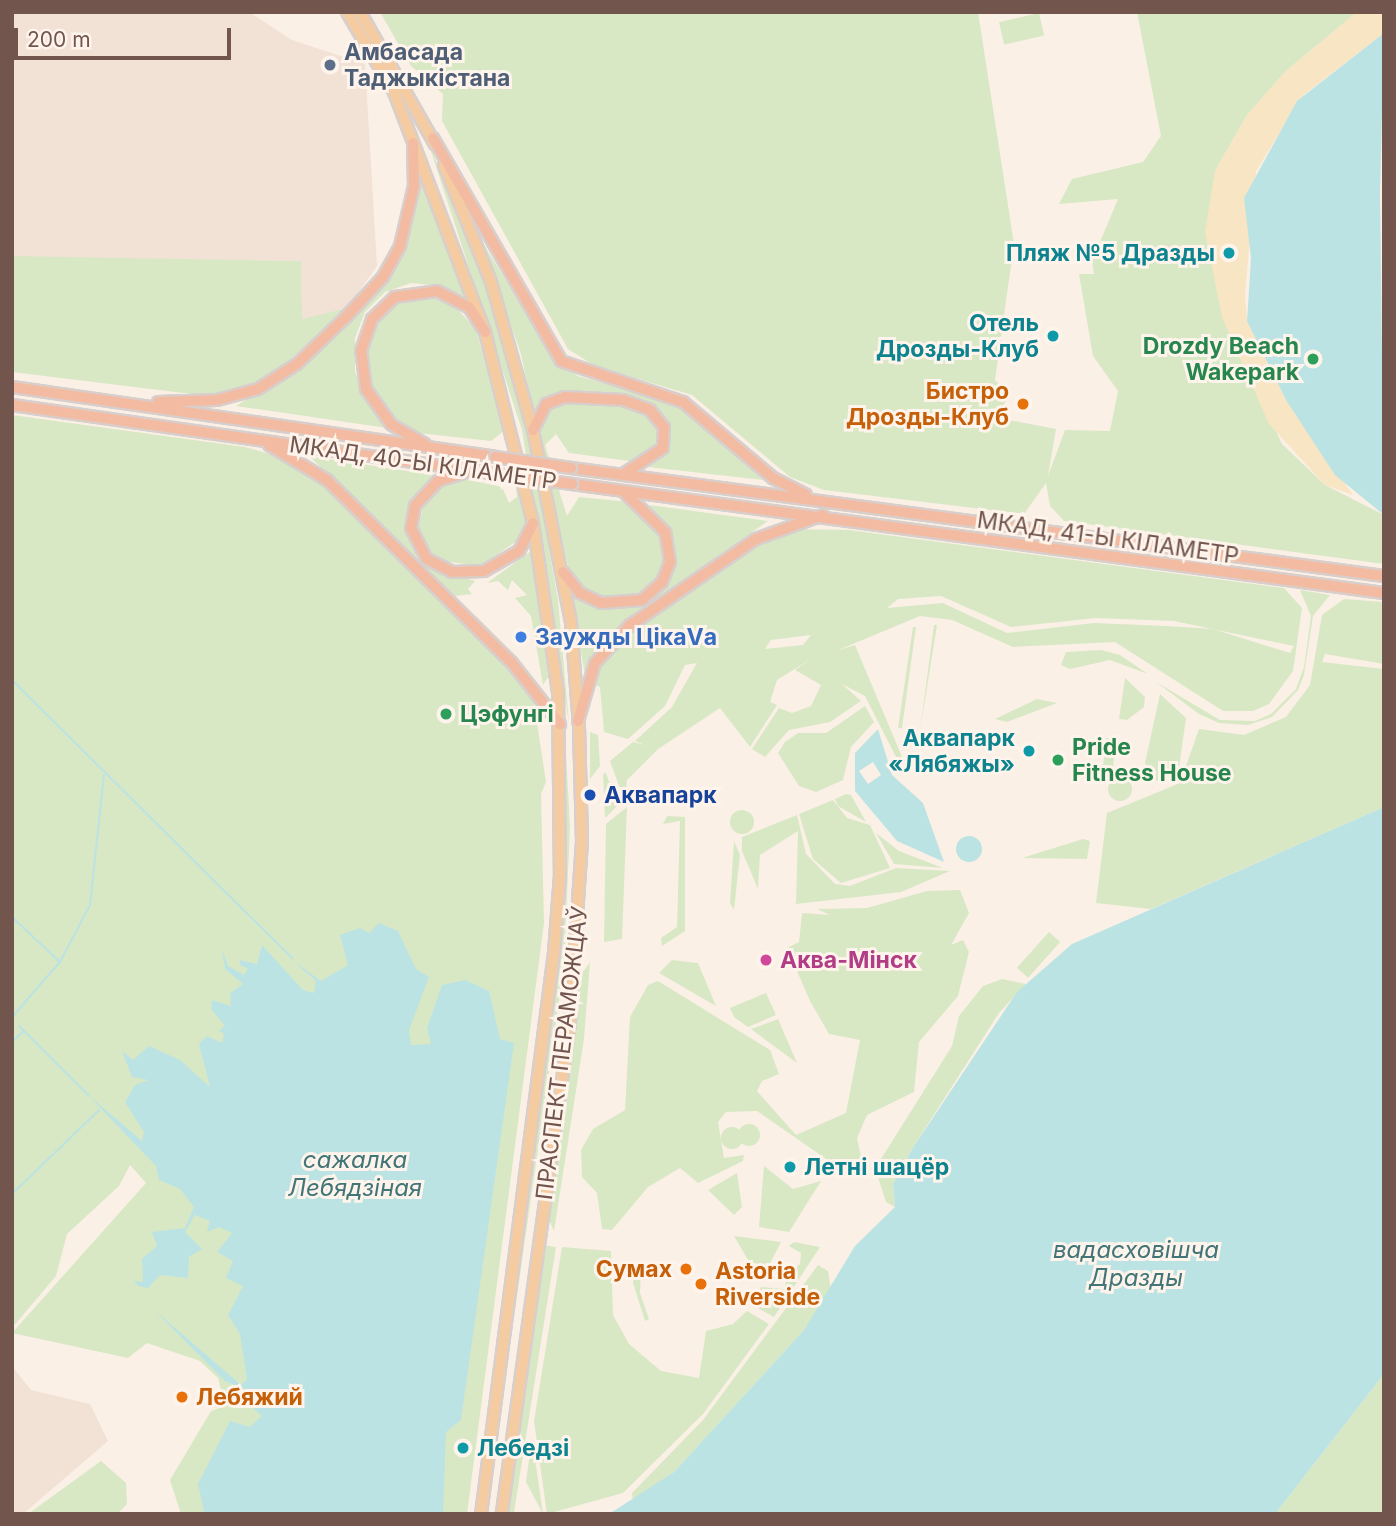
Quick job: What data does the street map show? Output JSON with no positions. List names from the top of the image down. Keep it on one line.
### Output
{"streets":{"highway":["МКАД, 40-Ы КІЛАМЕТР","МКАД, 41-Ы КІЛАМЕТР"],"main road":["ПРАСПЕКТ ПЕРАМОЖЦАЎ"]},"crossings":[["МКАД, 40-Ы КІЛАМЕТР","МКАД, 41-Ы КІЛАМЕТР"]],"water":["сажалка Лебядзіная","вадасховішча Дразды"],"places":["Амбасада Таджыкістана","Пляж №5 Дразды","Отель Дрозды-Клуб","Drozdy Beach Wakepark","Бистро Дрозды-Клуб","Заужды ЦікаVа","Цэфунгі","Аквапарк «Лябяжы»","Pride Fitness House","Аквапарк","Аква-Мінск","Летні шацёр","Сумах","Astoria Riverside","Лебяжий","Лебедзі"],"scale_bar":"200 m"}
